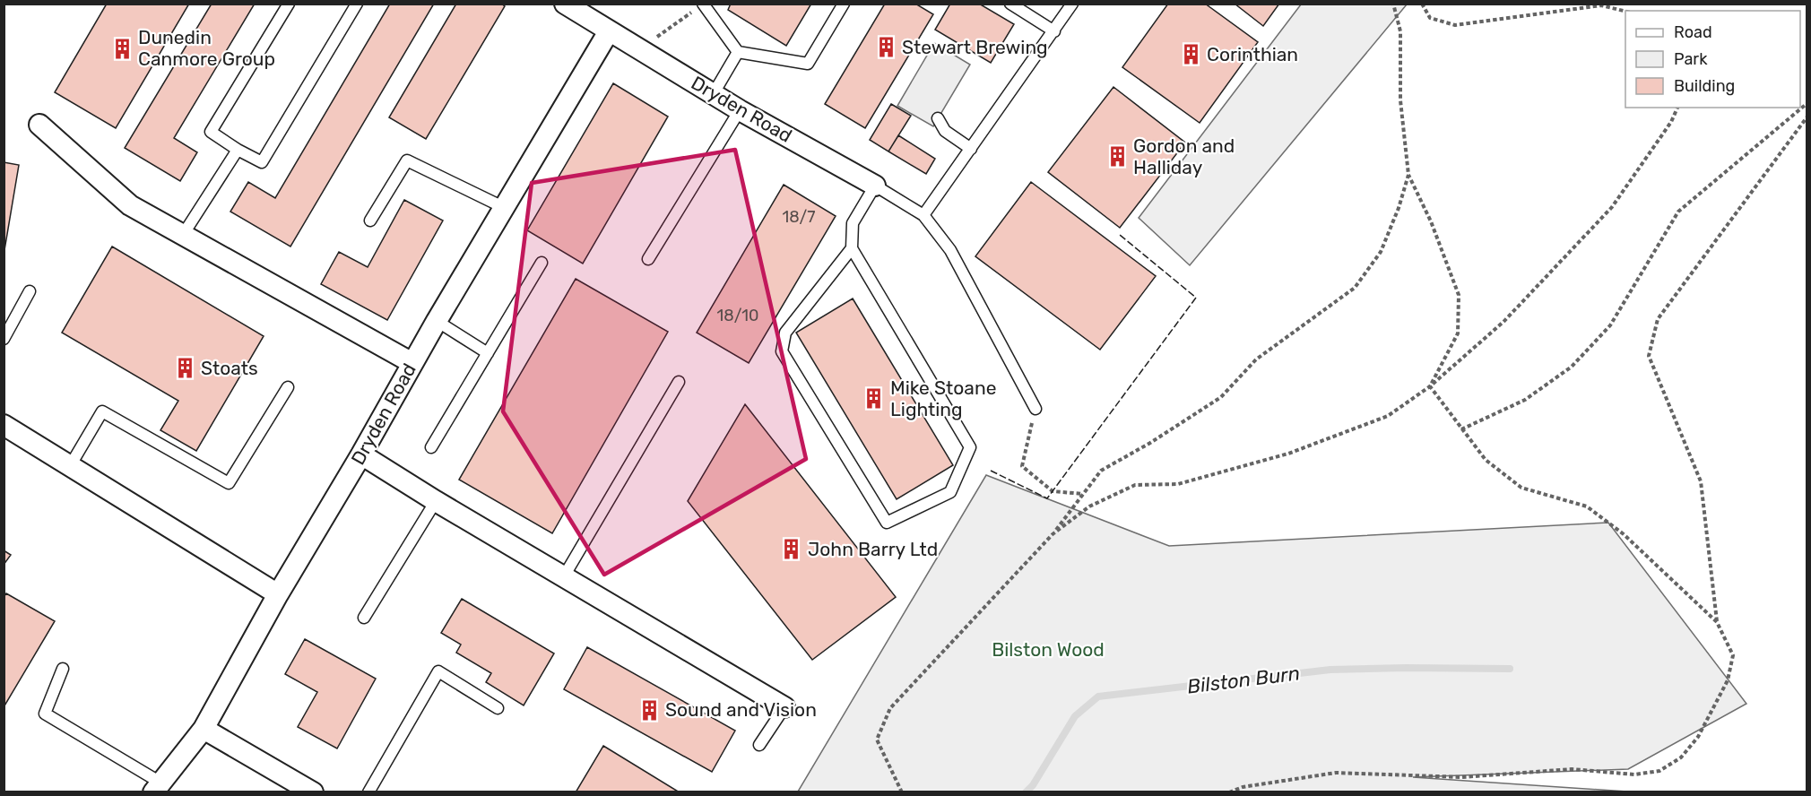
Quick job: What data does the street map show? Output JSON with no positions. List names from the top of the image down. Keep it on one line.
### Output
{"streets":{"street":["Dryden Road"]},"water":["Bilston Burn"],"parks":["Bilston Wood"],"places":{"building":["Stewart Brewing","Dunedin Canmore Group","Corinthian","Gordon and Halliday","Stoats","Mike Stoane Lighting","John Barry Ltd","Sound and Vision"]},"house_numbers":["18/7","18/10"],"legend":["Road","Park","Building"]}
